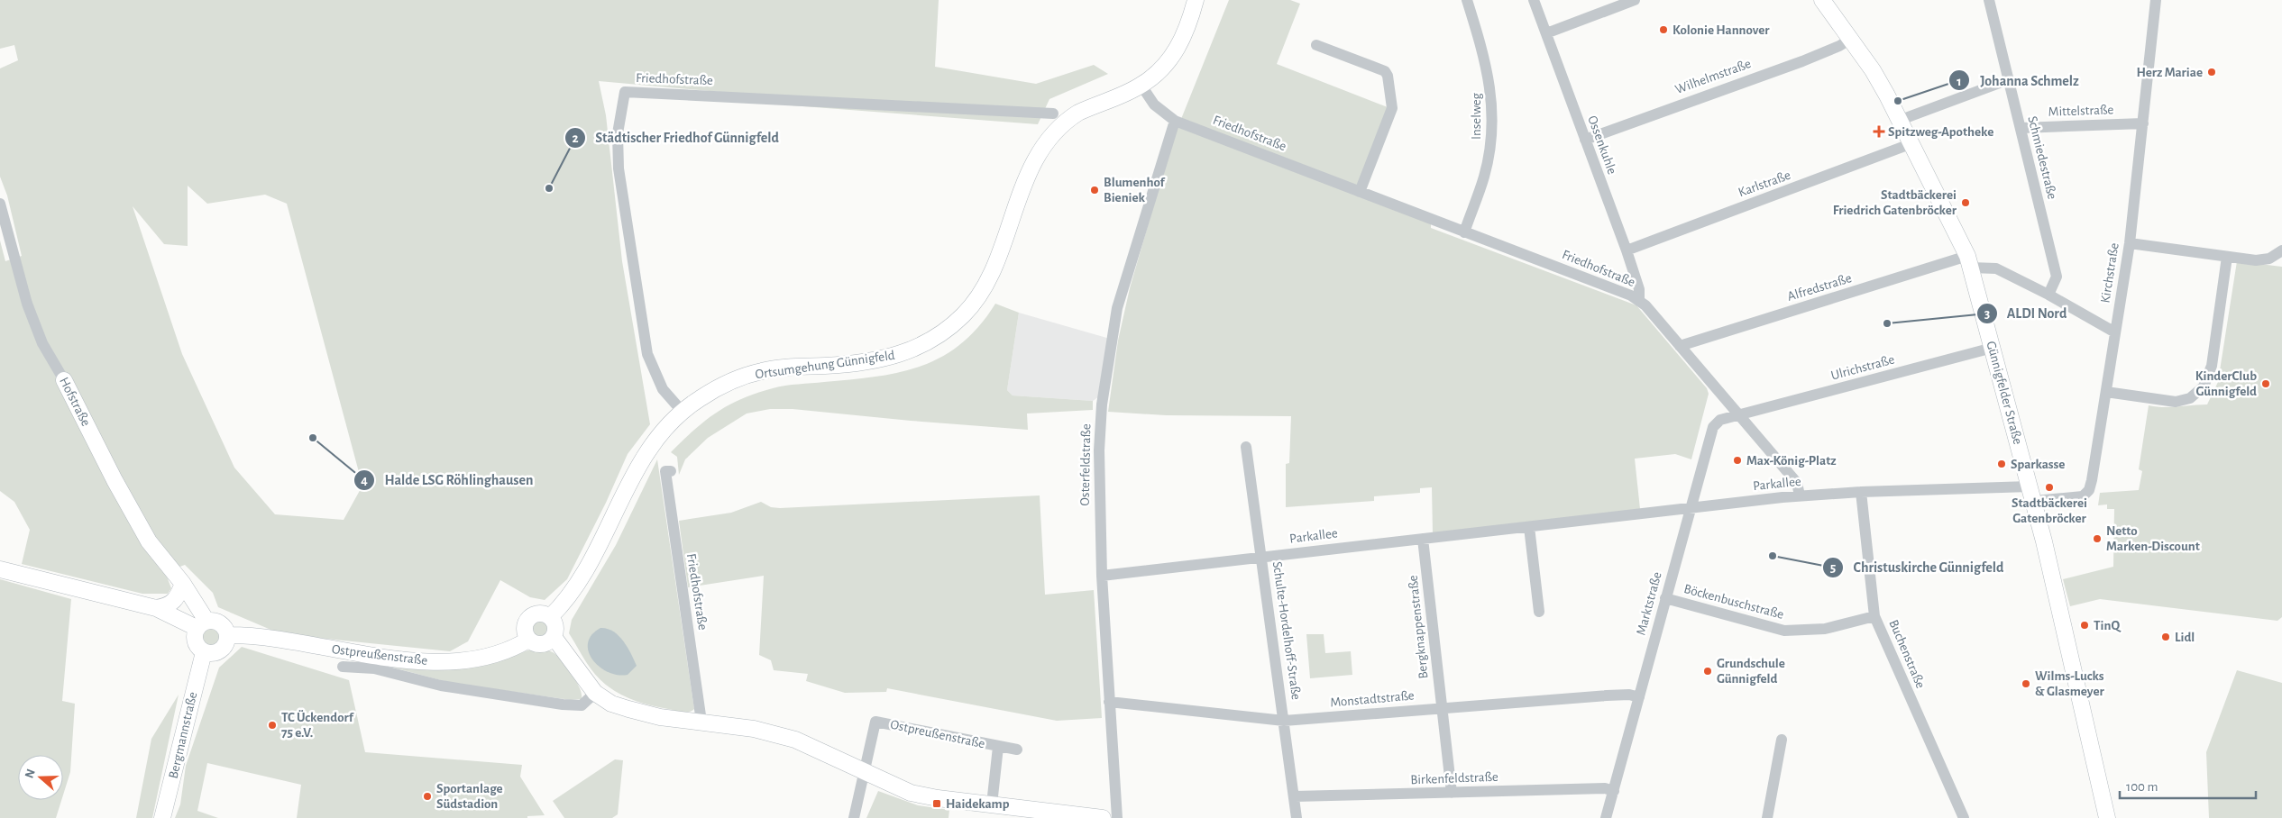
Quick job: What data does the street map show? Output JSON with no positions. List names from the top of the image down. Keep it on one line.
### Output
{"streets":{"street":["Wilhelmstraße","Friedhofstraße","Mittelstraße","Inselweg","Ossenkuhle","Schmiedestraße","Karlstraße","Kirchstraße","Alfredstraße","Ortsumgehung Günnigfeld","Ulrichstraße","Günnigfelder Straße","Hofstraße","Osterfeldstraße","Parkallee","Böckenbuschstraße","Marktstraße","Bergknappenstraße","Schulte-Hordelhoff-Straße","Buchenstraße","Ostpreußenstraße","Monstadtstraße","Bergmannstraße","Birkenfeldstraße"]},"crossings":[["Wilhelmstraße","Ossenkuhle"],["Wilhelmstraße","Günnigfelder Straße"],["Friedhofstraße","Inselweg"],["Friedhofstraße","Ossenkuhle"],["Friedhofstraße","Alfredstraße"],["Friedhofstraße","Ortsumgehung Günnigfeld"],["Friedhofstraße","Ulrichstraße"],["Friedhofstraße","Osterfeldstraße"],["Friedhofstraße","Parkallee"],["Friedhofstraße","Marktstraße"],["Mittelstraße","Schmiedestraße"],["Mittelstraße","Kirchstraße"],["Ossenkuhle","Karlstraße"],["Schmiedestraße","Alfredstraße"],["Karlstraße","Günnigfelder Straße"],["Kirchstraße","Alfredstraße"],["Kirchstraße","Günnigfelder Straße"],["Kirchstraße","Parkallee"],["Alfredstraße","Günnigfelder Straße"],["Ortsumgehung Günnigfeld","Ostpreußenstraße"],["Ulrichstraße","Günnigfelder Straße"],["Ulrichstraße","Marktstraße"],["Günnigfelder Straße","Parkallee"],["Hofstraße","Ostpreußenstraße"],["Hofstraße","Bergmannstraße"],["Osterfeldstraße","Parkallee"],["Osterfeldstraße","Monstadtstraße"],["Parkallee","Marktstraße"],["Parkallee","Bergknappenstraße"],["Parkallee","Schulte-Hordelhoff-Straße"],["Parkallee","Buchenstraße"],["Böckenbuschstraße","Marktstraße"],["Böckenbuschstraße","Buchenstraße"],["Marktstraße","Monstadtstraße"],["Marktstraße","Birkenfeldstraße"],["Bergknappenstraße","Monstadtstraße"],["Bergknappenstraße","Birkenfeldstraße"],["Schulte-Hordelhoff-Straße","Monstadtstraße"],["Schulte-Hordelhoff-Straße","Birkenfeldstraße"],["Ostpreußenstraße","Bergmannstraße"]],"places":{"other":["Kolonie Hannover","Herz Mariae","Johanna Schmelz","Städtischer Friedhof Günnigfeld","Blumenhof Bieniek","Stadtbäckerei Friedrich Gatenbröcker","ALDI Nord","KinderClub Günnigfeld","Halde LSG Röhlinghausen","Max-König-Platz","Sparkasse","Stadtbäckerei Gatenbröcker","Netto Marken-Discount","Christuskirche Günnigfeld","TinQ","Lidl","Grundschule Günnigfeld","Wilms-Lucks & Glasmeyer","TC Ückendorf 75 e.V.","Sportanlage Südstadion"],"health":["Spitzweg-Apotheke"],"transit":["Haidekamp"]},"scale_bar":"100 m","north":"left"}
